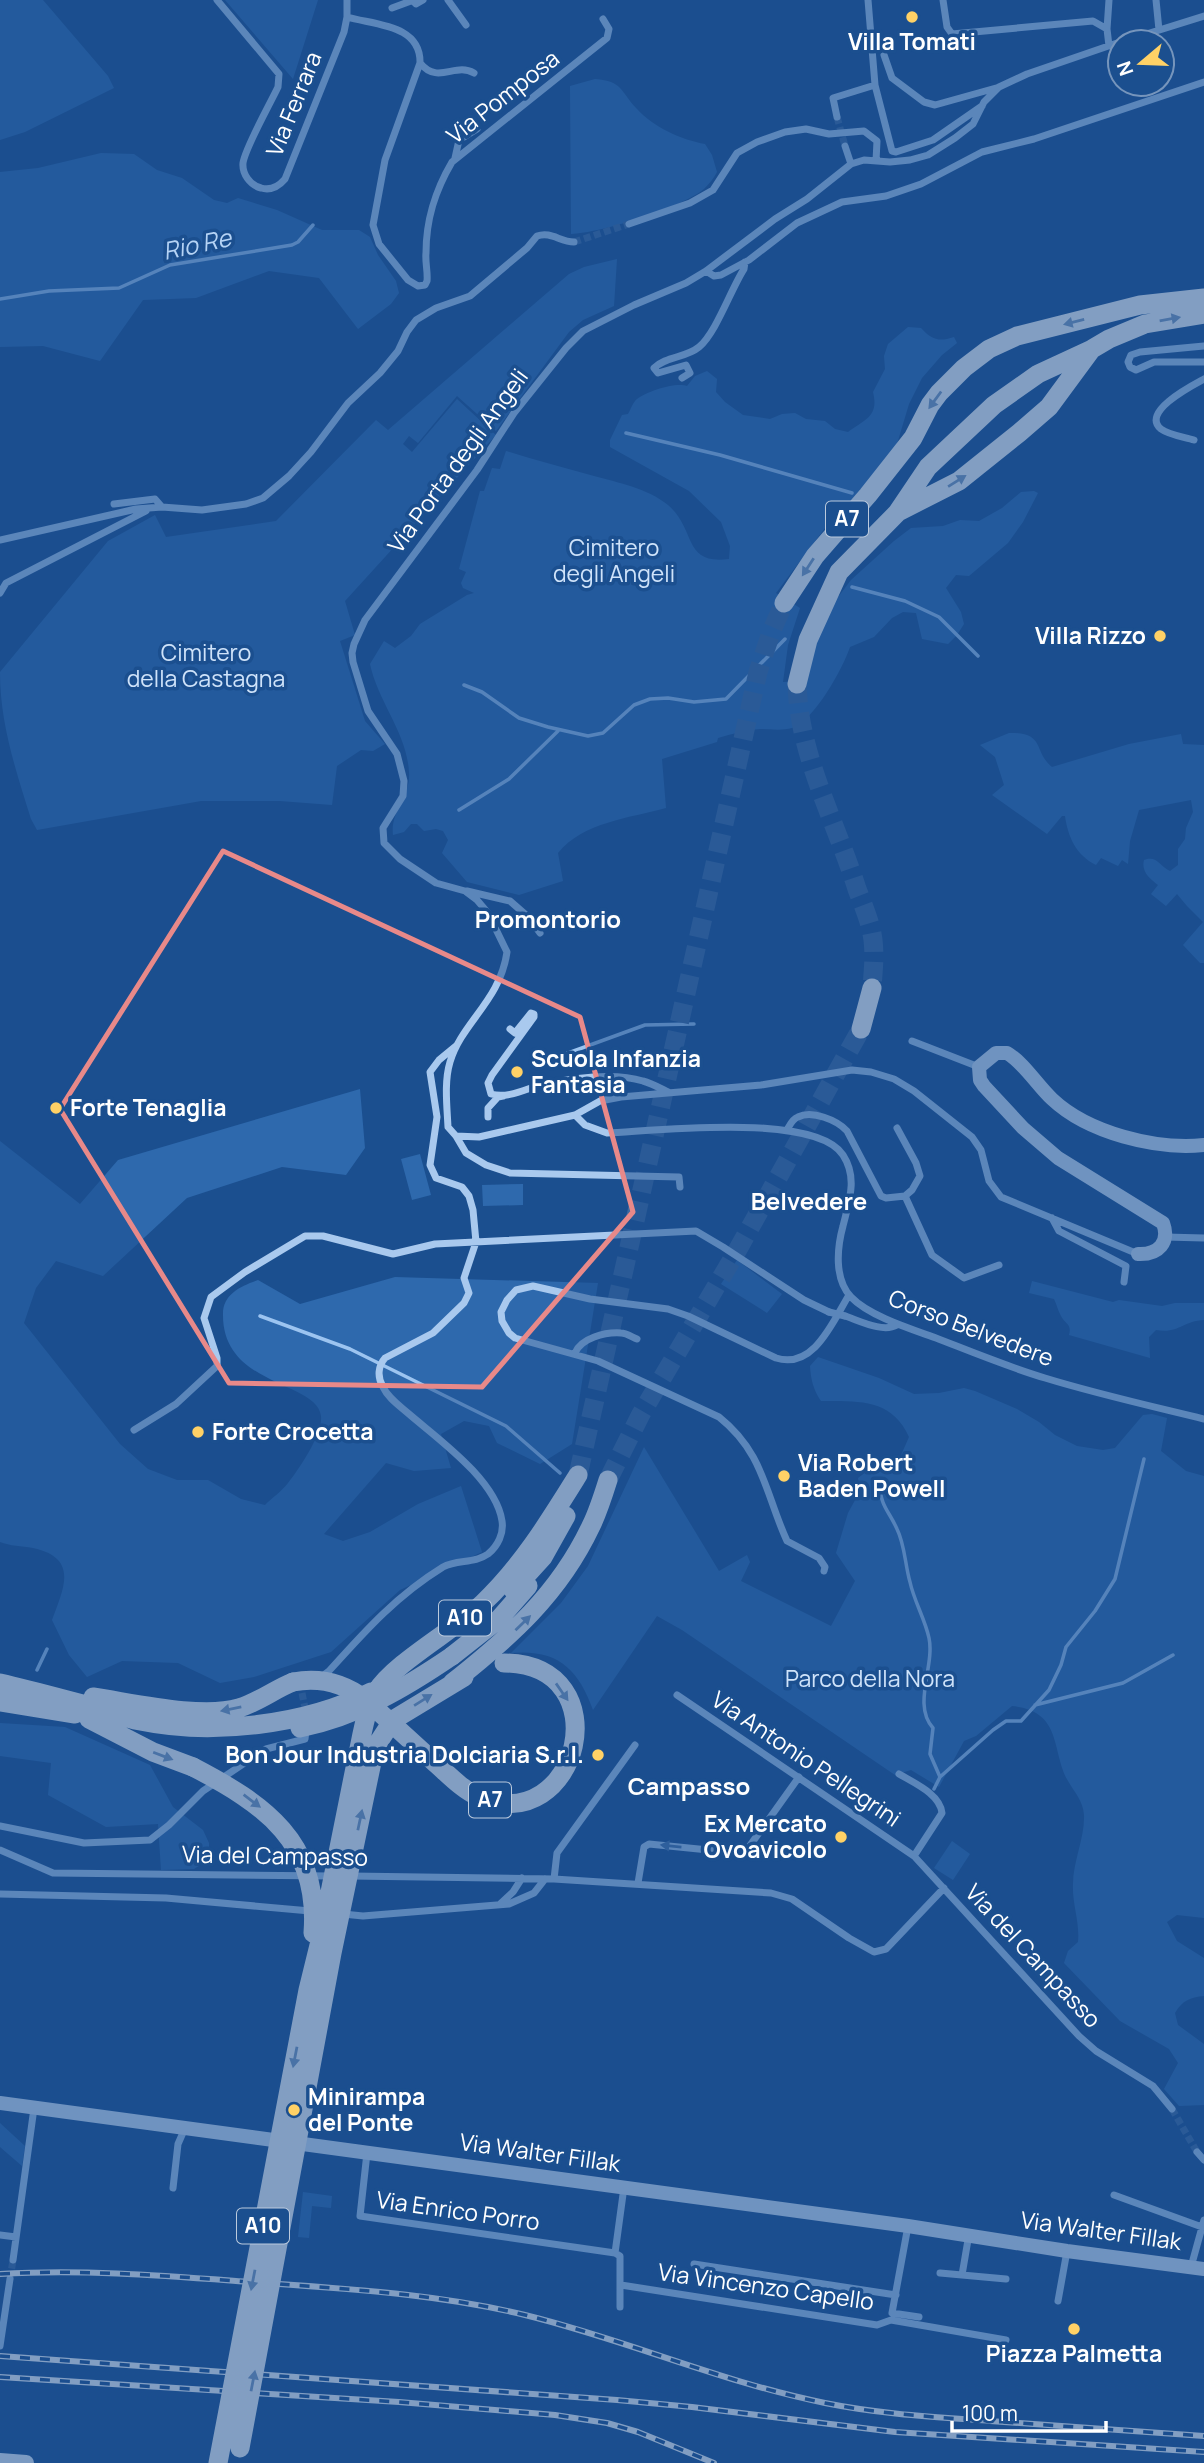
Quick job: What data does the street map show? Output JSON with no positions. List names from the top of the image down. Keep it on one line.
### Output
{"streets":{"highway":["A7","A10"],"main road":["Via Walter Fillak"],"street":["Via Pomposa","Via Ferrara","Via Porta degli Angeli","Corso Belvedere","Via Antonio Pellegrini","Via del Campasso","Via Enrico Porro","Via Vincenzo Capello"]},"crossings":[["A7","A10"],["Via Antonio Pellegrini","Via del Campasso"],["Via Walter Fillak","Via Enrico Porro"]],"districts":["Promontorio","Belvedere","Campasso"],"water":["Rio Re"],"parks":["Cimitero degli Angeli","Cimitero della Castagna","Parco della Nora"],"places":["Villa Tomati","Villa Rizzo","Scuola Infanzia Fantasia","Forte Tenaglia","Forte Crocetta","Via Robert Baden Powell","Bon Jour Industria Dolciaria S.r.l.","Ex Mercato Ovoavicolo","Minirampa del Ponte","Piazza Palmetta"],"scale_bar":"100 m","north":"left"}
